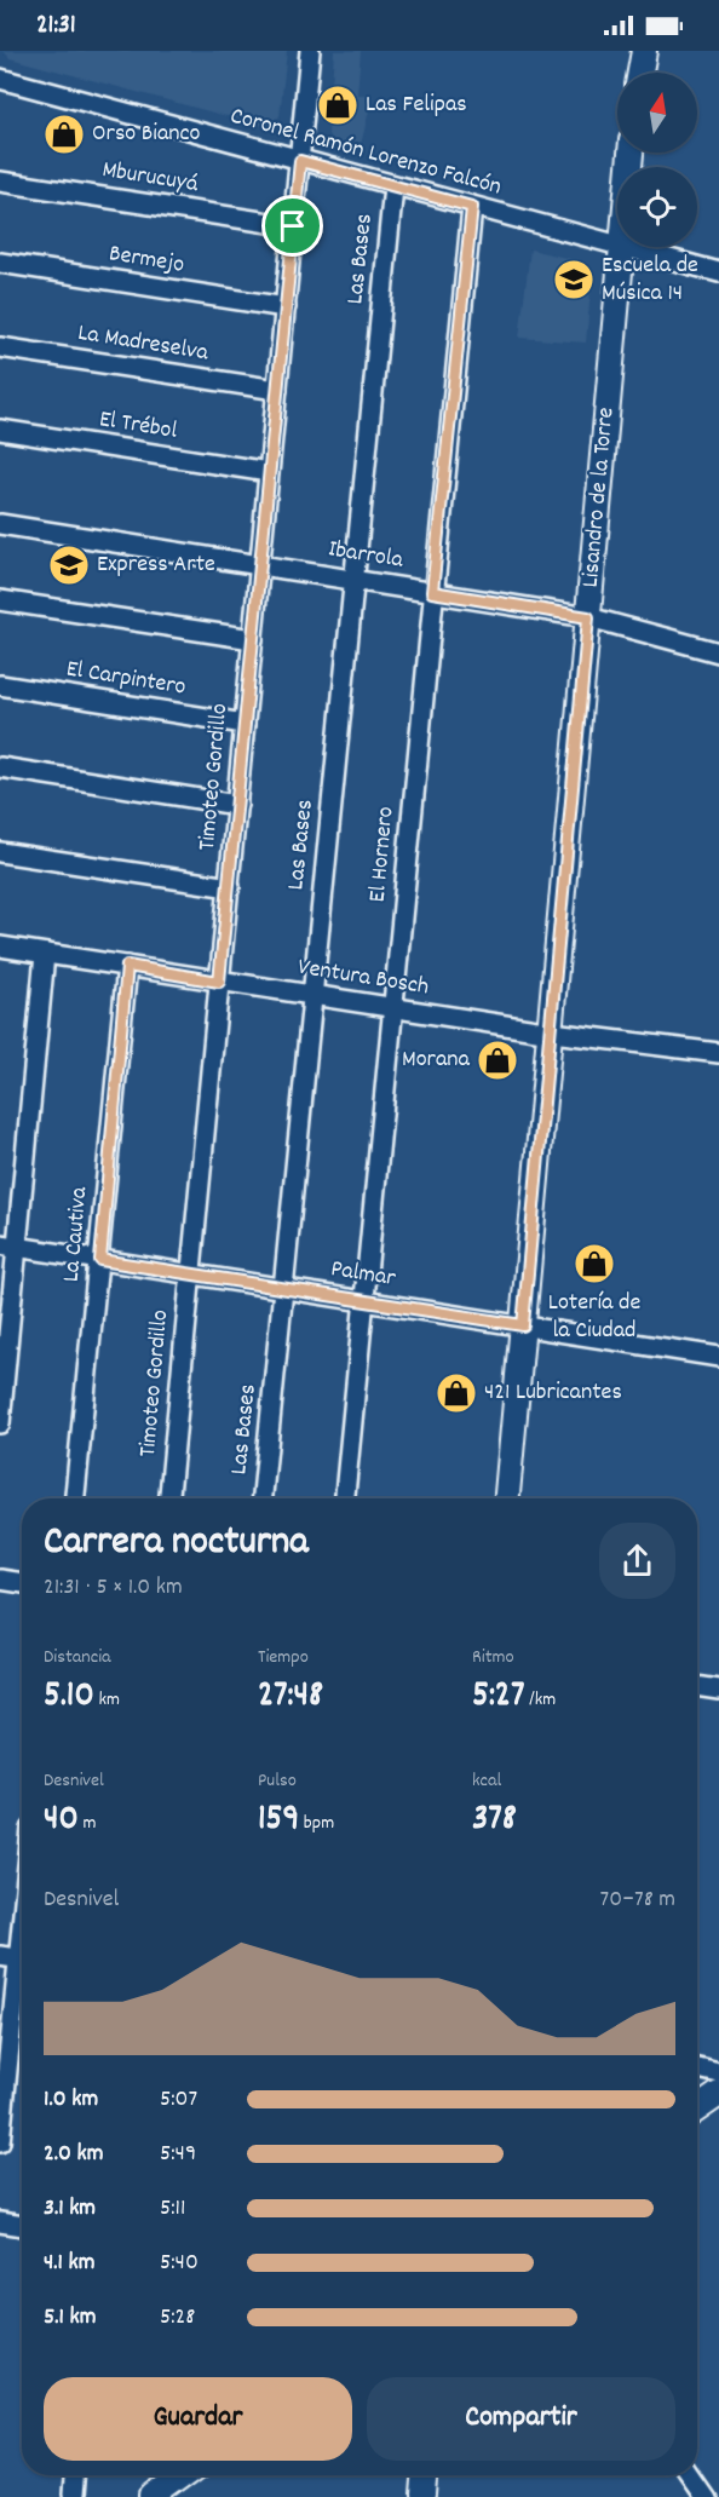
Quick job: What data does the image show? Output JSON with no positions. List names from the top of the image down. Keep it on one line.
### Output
{"streets":{"street":["Coronel Ramón Lorenzo Falcón","Mburucuyá","Las Bases","Bermejo","La Madreselva","El Trébol","Lisandro de la Torre","Ibarrola","El Carpintero","Timoteo Gordillo","El Hornero","Ventura Bosch","La Cautiva","Palmar"]},"crossings":[["Coronel Ramón Lorenzo Falcón","Las Bases"],["Coronel Ramón Lorenzo Falcón","Lisandro de la Torre"],["Coronel Ramón Lorenzo Falcón","Timoteo Gordillo"],["Coronel Ramón Lorenzo Falcón","El Hornero"],["Mburucuyá","Timoteo Gordillo"],["Las Bases","Ibarrola"],["Las Bases","Ventura Bosch"],["Las Bases","Palmar"],["Bermejo","Timoteo Gordillo"],["La Madreselva","Timoteo Gordillo"],["El Trébol","Timoteo Gordillo"],["Lisandro de la Torre","Ibarrola"],["Lisandro de la Torre","Ventura Bosch"],["Lisandro de la Torre","Palmar"],["Ibarrola","Timoteo Gordillo"],["Ibarrola","El Hornero"],["El Carpintero","Timoteo Gordillo"],["Timoteo Gordillo","Ventura Bosch"],["Timoteo Gordillo","Palmar"],["El Hornero","Ventura Bosch"],["El Hornero","Palmar"],["Ventura Bosch","La Cautiva"],["La Cautiva","Palmar"]],"places":{"shop":["Las Felipas","Orso Bianco","Morana","Lotería de la Ciudad","421 Lubricantes"],"school or university":["Escuela de Música 14","Express Arte"]},"north":"top","page":{"status":"21:31","heading":["Carrera nocturna","21:31 · 5 × 1.0 km"],"stats":[["Distancia","5.10 km"],["Tiempo","27:48"],["Ritmo","5:27 /km"],["Desnivel","40 m"],["Pulso","159 bpm"],["kcal","378"]],"chart":["Desnivel","70–78 m"],"list":[{"name":"1.0 km","note":"5:07"},{"name":"2.0 km","note":"5:49"},{"name":"3.1 km","note":"5:11"},{"name":"4.1 km","note":"5:40"},{"name":"5.1 km","note":"5:28"}],"buttons":["Guardar","Compartir"]}}
